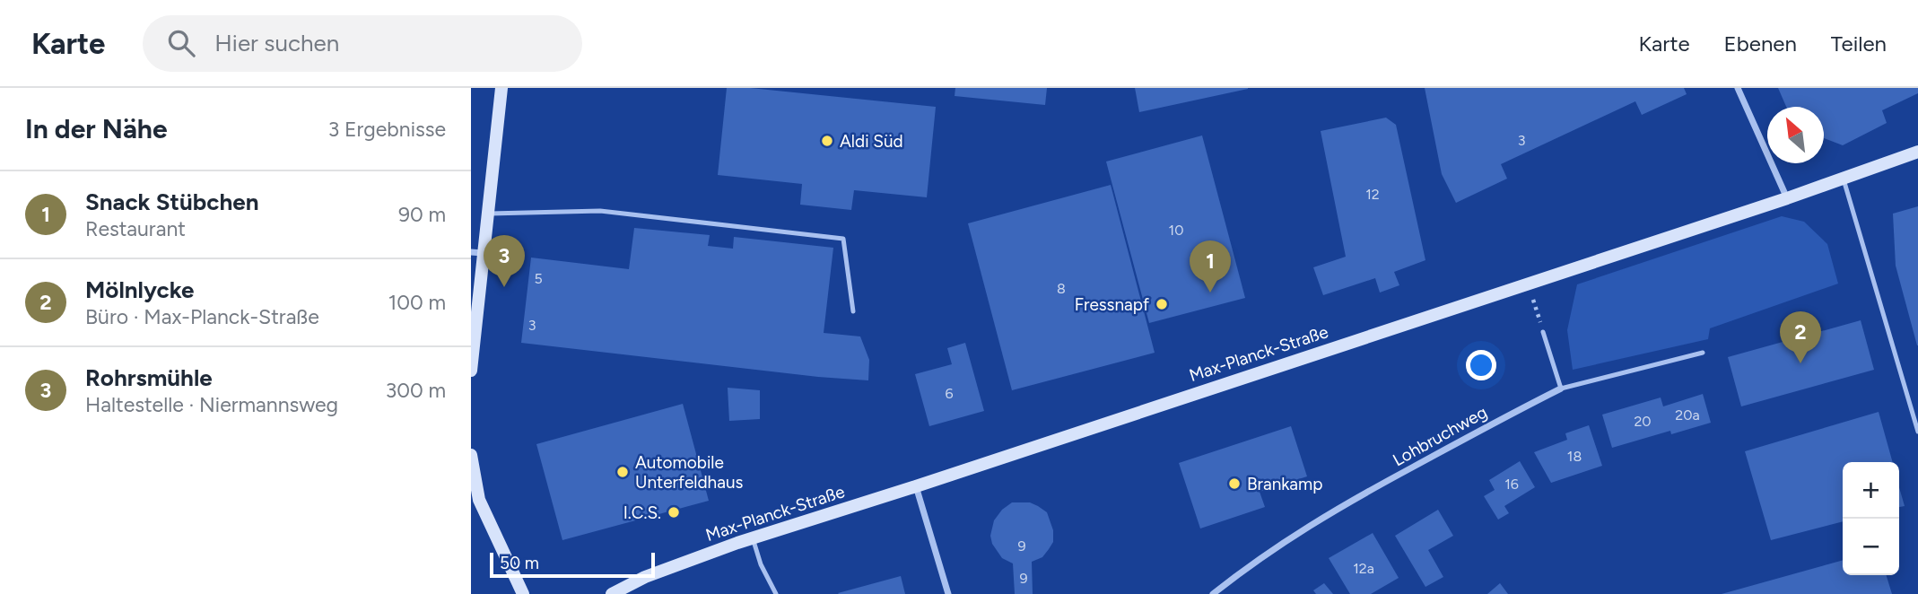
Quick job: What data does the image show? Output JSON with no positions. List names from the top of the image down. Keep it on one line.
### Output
{"streets":{"street":["Max-Planck-Straße","Lohbruchweg"]},"places":["Aldi Süd","Fressnapf","Automobile Unterfeldhaus","Brankamp","I.C.S."],"house_numbers":["3","12","10","5","8","3","6","20a","20","18","16","9","12a","9"],"scale_bar":"50 m","north":"top left","page":{"header":"Karte","search":"Hier suchen","nav":["Karte","Ebenen","Teilen"],"heading":["In der Nähe","3 Ergebnisse"],"list":[{"mark":"1","name":"Snack Stübchen","note":"Restaurant","value":"90 m"},{"mark":"2","name":"Mölnlycke","note":"Büro · Max-Planck-Straße","value":"100 m"},{"mark":"3","name":"Rohrsmühle","note":"Haltestelle · Niermannsweg","value":"300 m"}],"pins":["3","1","2"],"map_buttons":["+","−"],"scale":"50 m"}}
